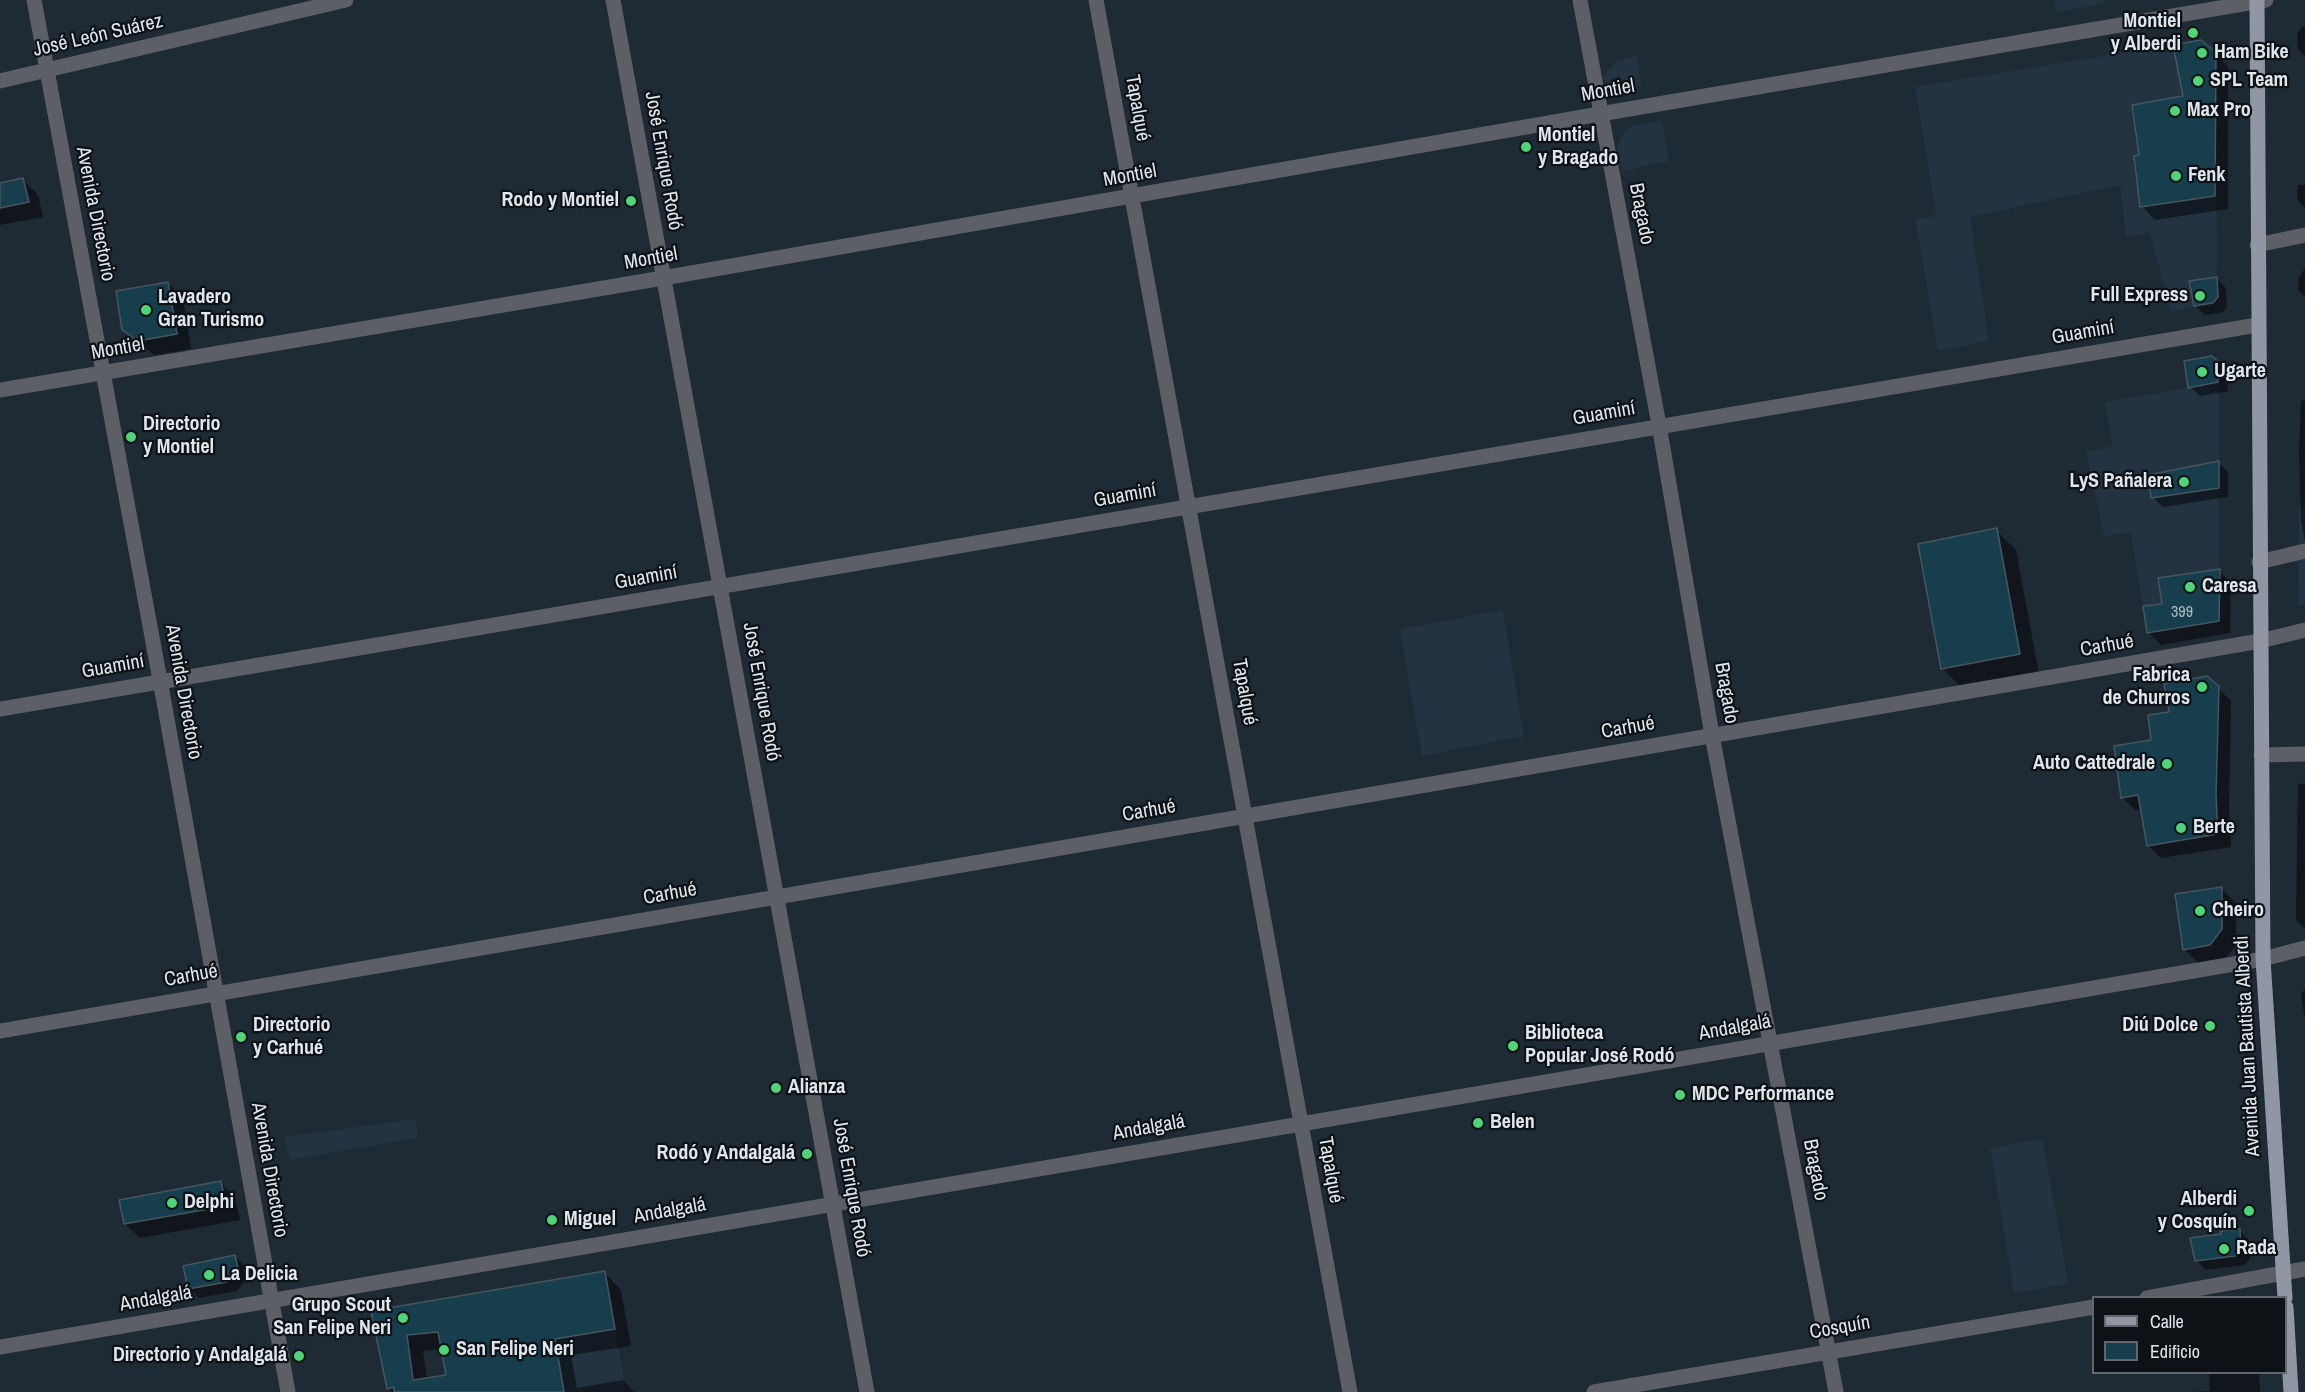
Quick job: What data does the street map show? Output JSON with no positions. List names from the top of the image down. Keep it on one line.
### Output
{"streets":{"main road":["Avenida Juan Bautista Alberdi"],"street":["José León Suárez","Montiel","Tapalqué","José Enrique Rodó","Avenida Directorio","Bragado","Guaminí","Carhué","Andalgalá","Cosquín"]},"crossings":[["José León Suárez","Avenida Directorio"],["Montiel","Tapalqué"],["Montiel","José Enrique Rodó"],["Montiel","Avenida Directorio"],["Montiel","Bragado"],["Montiel","Avenida Juan Bautista Alberdi"],["Tapalqué","Guaminí"],["Tapalqué","Carhué"],["Tapalqué","Andalgalá"],["José Enrique Rodó","Guaminí"],["José Enrique Rodó","Carhué"],["José Enrique Rodó","Andalgalá"],["Avenida Directorio","Guaminí"],["Avenida Directorio","Carhué"],["Avenida Directorio","Andalgalá"],["Bragado","Guaminí"],["Bragado","Carhué"],["Bragado","Andalgalá"],["Bragado","Cosquín"],["Guaminí","Avenida Juan Bautista Alberdi"],["Carhué","Avenida Juan Bautista Alberdi"],["Andalgalá","Avenida Juan Bautista Alberdi"]],"places":["Montiel y Alberdi","Ham Bike","SPL Team","Max Pro","Montiel y Bragado","Fenk","Rodo y Montiel","Full Express","Lavadero Gran Turismo","Ugarte","Directorio y Montiel","LyS Pañalera","Caresa","Fabrica de Churros","Auto Cattedrale","Berte","Cheiro","Diú Dolce","Directorio y Carhué","Biblioteca Popular José Rodó","Alianza","MDC Performance","Belen","Rodó y Andalgalá","Delphi","Alberdi y Cosquín","Miguel","Rada","La Delicia","Grupo Scout San Felipe Neri","San Felipe Neri","Directorio y Andalgalá"],"house_numbers":["399"],"legend":["Calle","Edificio"]}
